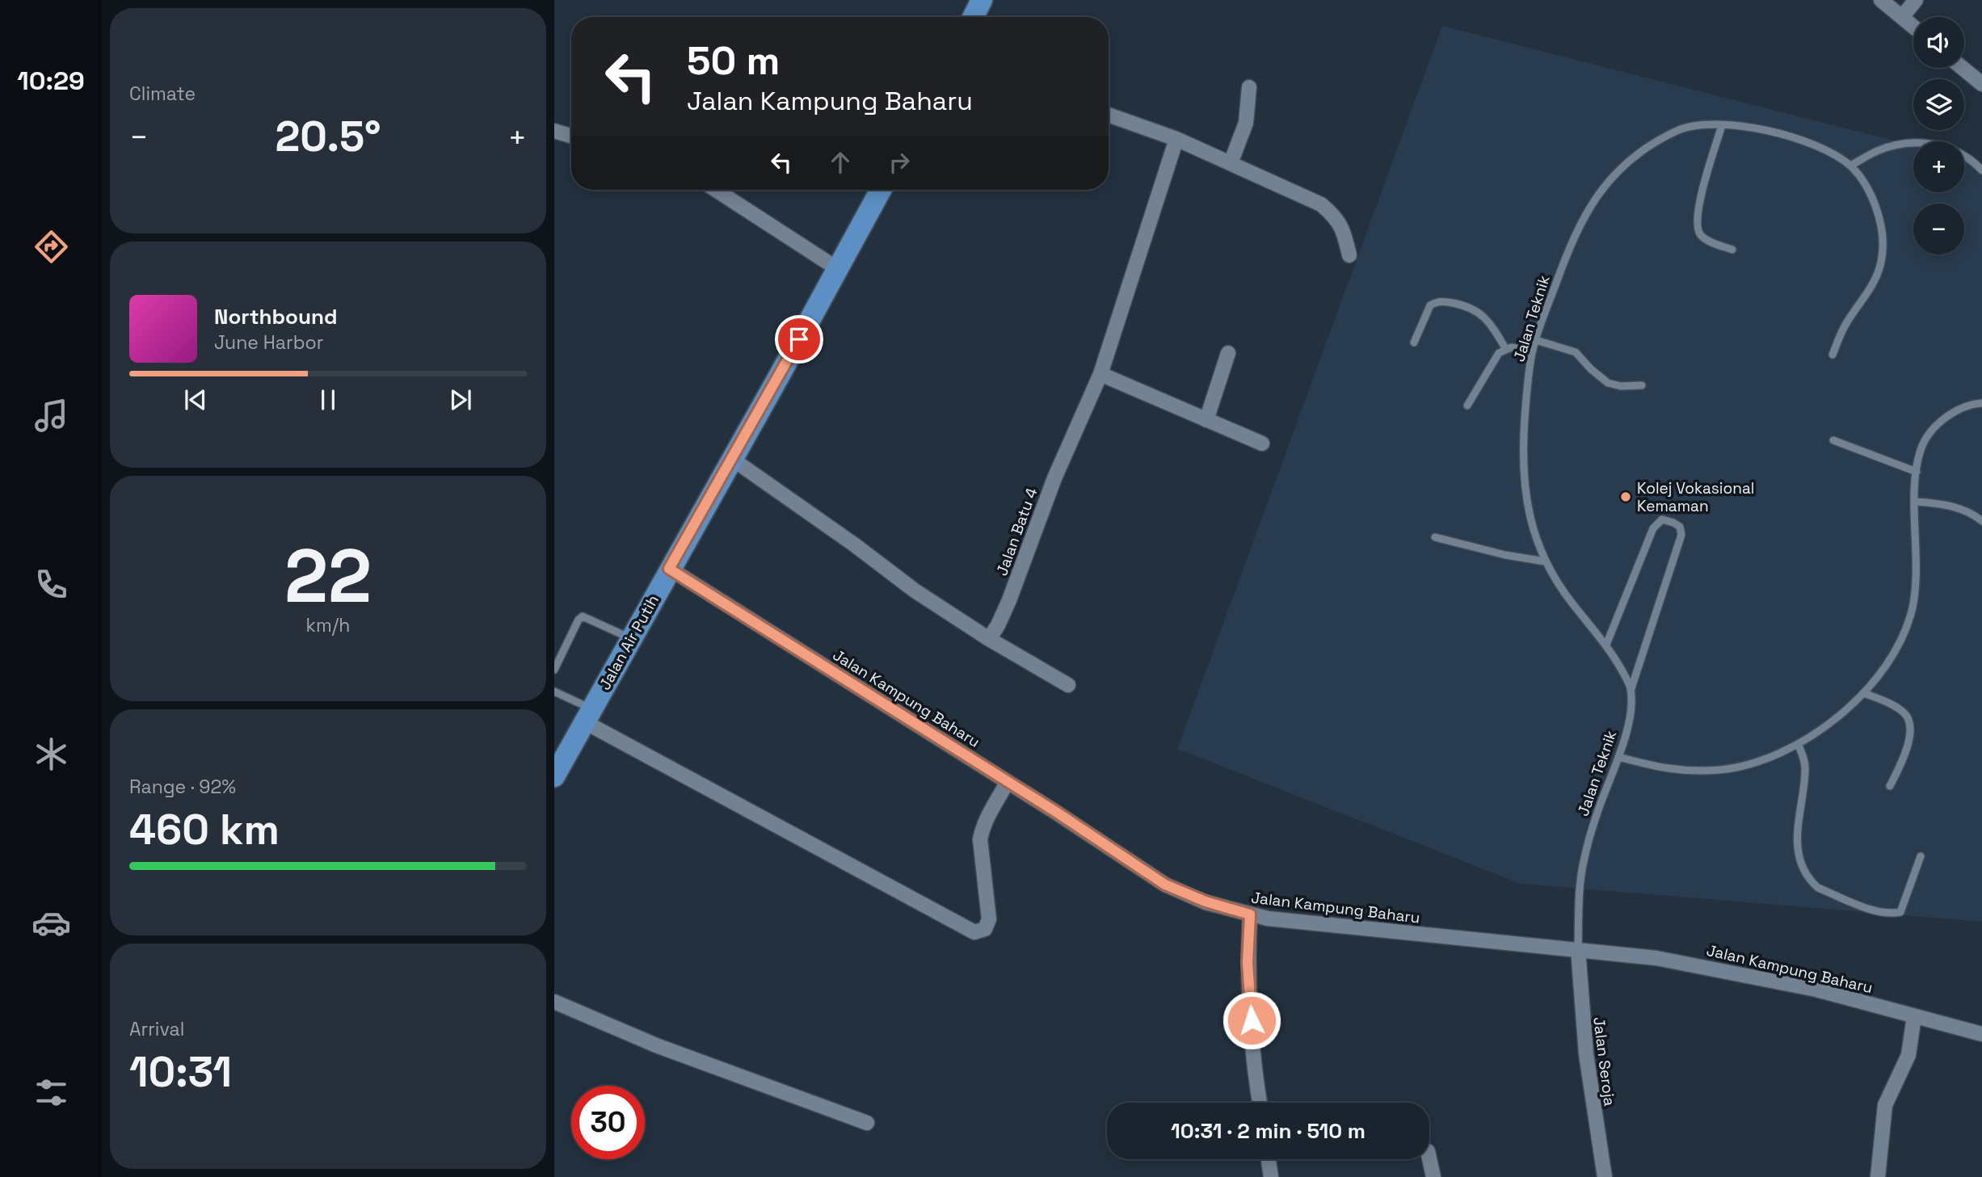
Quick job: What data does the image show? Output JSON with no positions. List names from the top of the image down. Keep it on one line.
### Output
{"streets":{"main road":["Jalan Air Putih"],"street":["Jalan Batu 4","Jalan Kampung Baharu","Jalan Seroja"],"lane":["Jalan Teknik"]},"crossings":[["Jalan Teknik","Jalan Kampung Baharu"],["Jalan Teknik","Jalan Seroja"],["Jalan Air Putih","Jalan Kampung Baharu"],["Jalan Kampung Baharu","Jalan Seroja"]],"places":["Kolej Vokasional Kemaman"],"page":{"tabs":"10:29","tile":["Climate",["22","km/h"],["Range · 92%","460 km"],["Arrival","10:31"]],"map_buttons":["+","−"],"turn":["50 m","Jalan Kampung Baharu"],"heat":["−","20.5°","+"],"song":["Northbound","June Harbor"],"limit":"30","trip":"10:31 · 2 min · 510 m"}}
